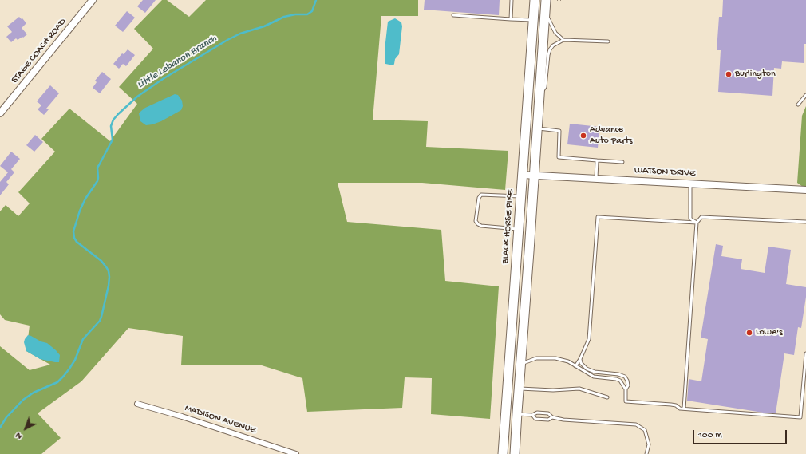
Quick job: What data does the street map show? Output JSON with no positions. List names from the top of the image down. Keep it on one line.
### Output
{"streets":{"highway":["BLACK HORSE PIKE"],"street":["STAGE COACH ROAD","WATSON DRIVE","MADISON AVENUE"]},"crossings":[["WATSON DRIVE","BLACK HORSE PIKE"]],"water":["Little Lebanon Branch"],"places":["Burlington","Advance Auto Parts","Lowe's"],"scale_bar":"100 m","north":"bottom left"}
